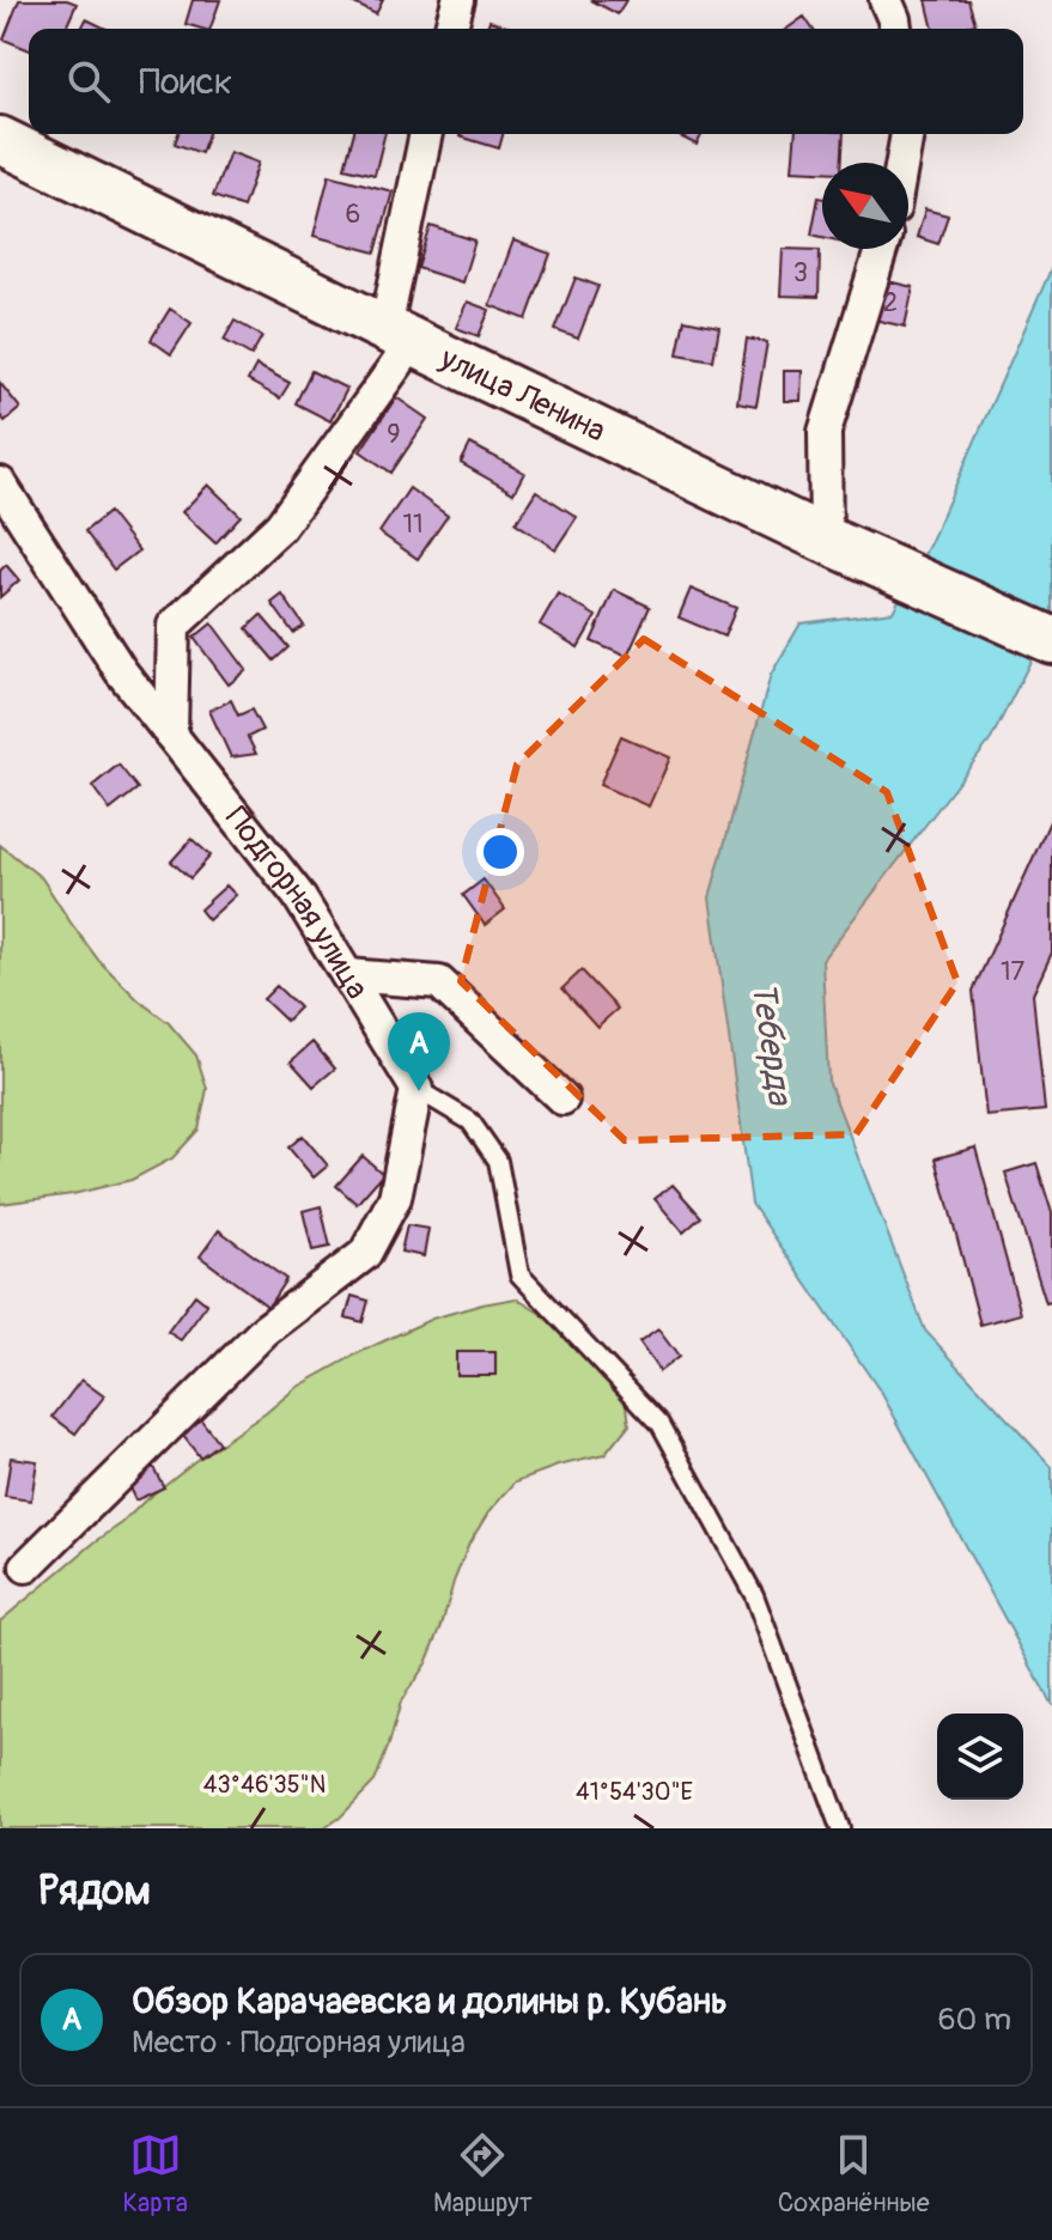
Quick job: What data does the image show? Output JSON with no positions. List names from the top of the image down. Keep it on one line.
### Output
{"streets":{"main road":["улица Ленина"],"street":["Подгорная улица"]},"water":["Теберда"],"house_numbers":["6","3","2","9","11","17"],"north":"top left","page":{"search":"Поиск","pins":"A","heading":"Рядом","list":[{"mark":"A","name":"Обзор Карачаевска и долины р. Кубань","note":"Место · Подгорная улица","value":"60 m"}],"nav":["Карта","Маршрут","Сохранённые"]},"coordinates":["43°46'35\"N","41°54'30\"E"]}
